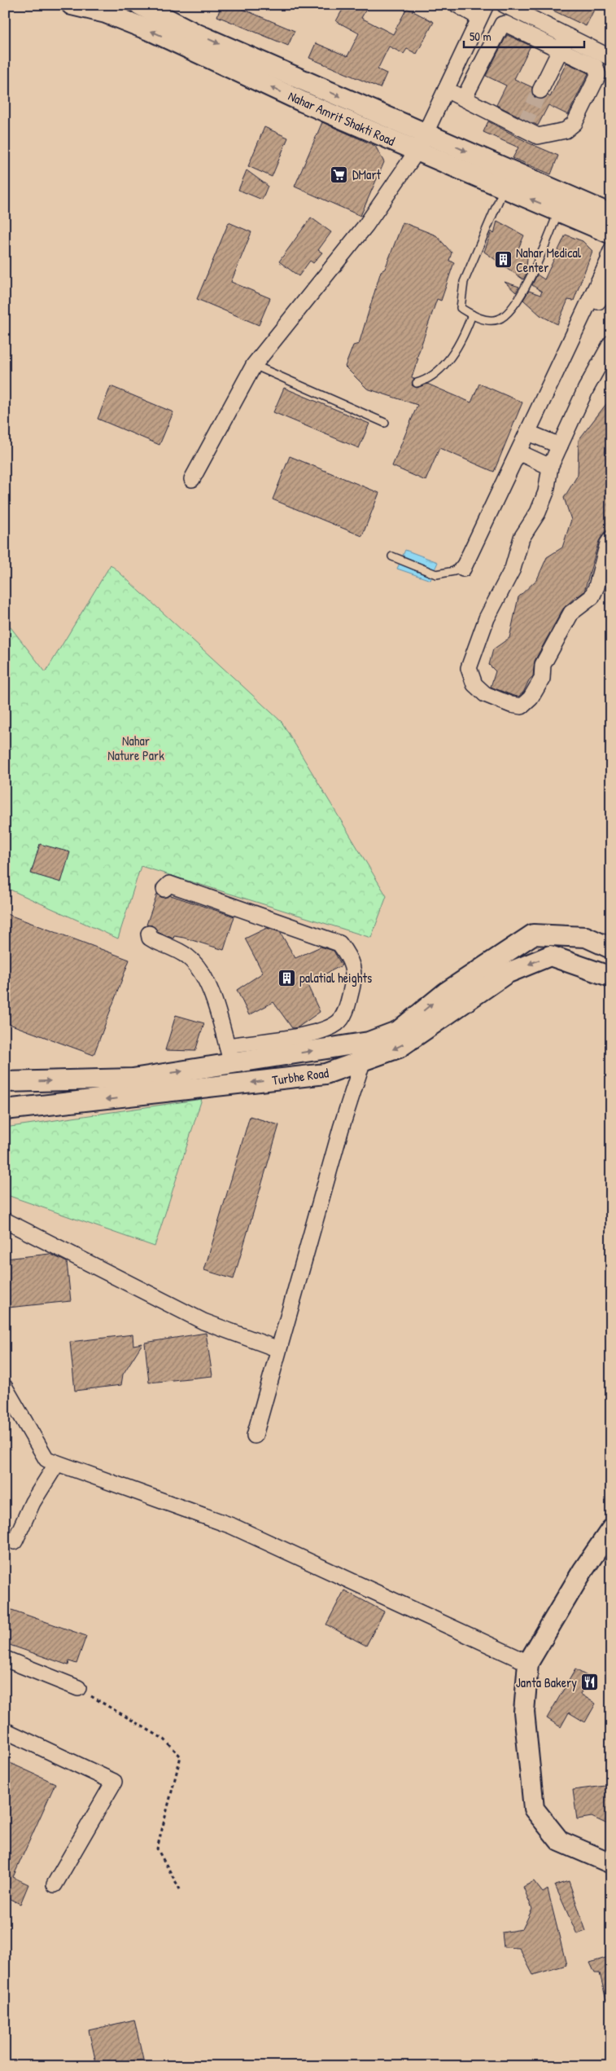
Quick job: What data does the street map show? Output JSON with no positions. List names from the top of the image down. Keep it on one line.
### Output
{"streets":{"street":["Nahar Amrit Shakti Road","Turbhe Road"]},"parks":["Nahar Nature Park"],"places":{"supermarket":["DMart"],"building":["Nahar Medical Center","palatial heights"],"restaurant":["Janta Bakery"]},"scale_bar":"50 m"}
